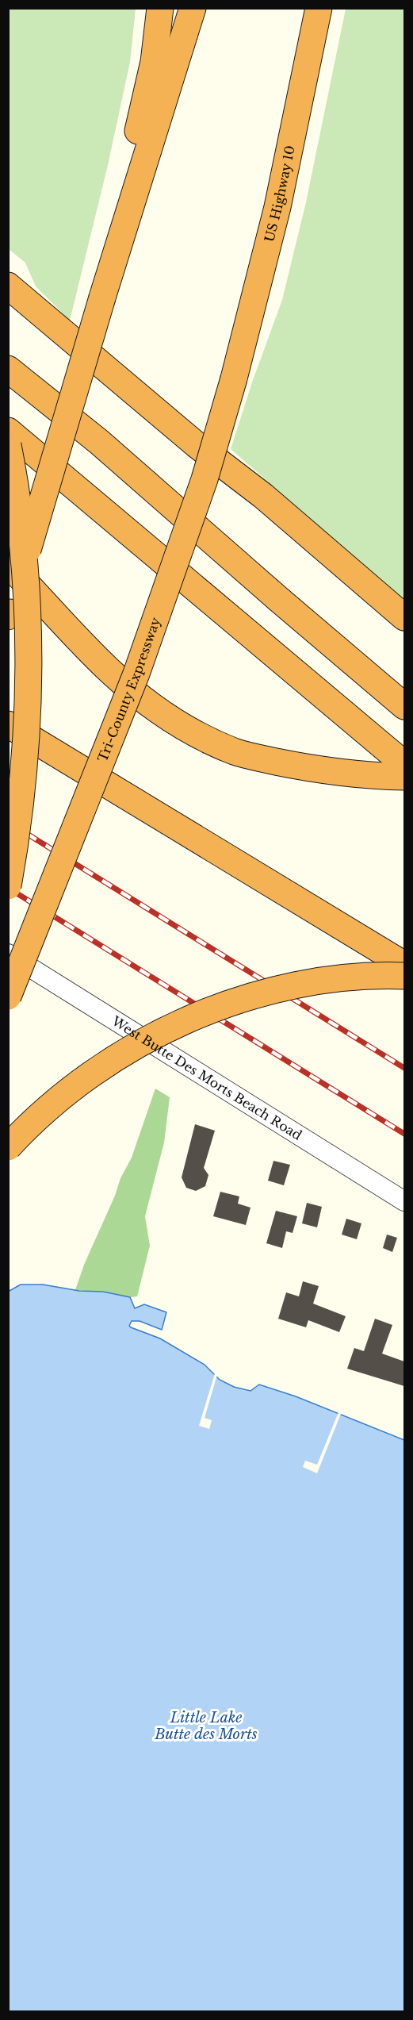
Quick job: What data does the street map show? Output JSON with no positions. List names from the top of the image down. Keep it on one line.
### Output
{"streets":{"highway":["US Highway 10","Tri-County Expressway"],"street":["West Butte Des Morts Beach Road"]},"crossings":[["US Highway 10","Tri-County Expressway"]],"water":["Little Lake Butte des Morts"]}
